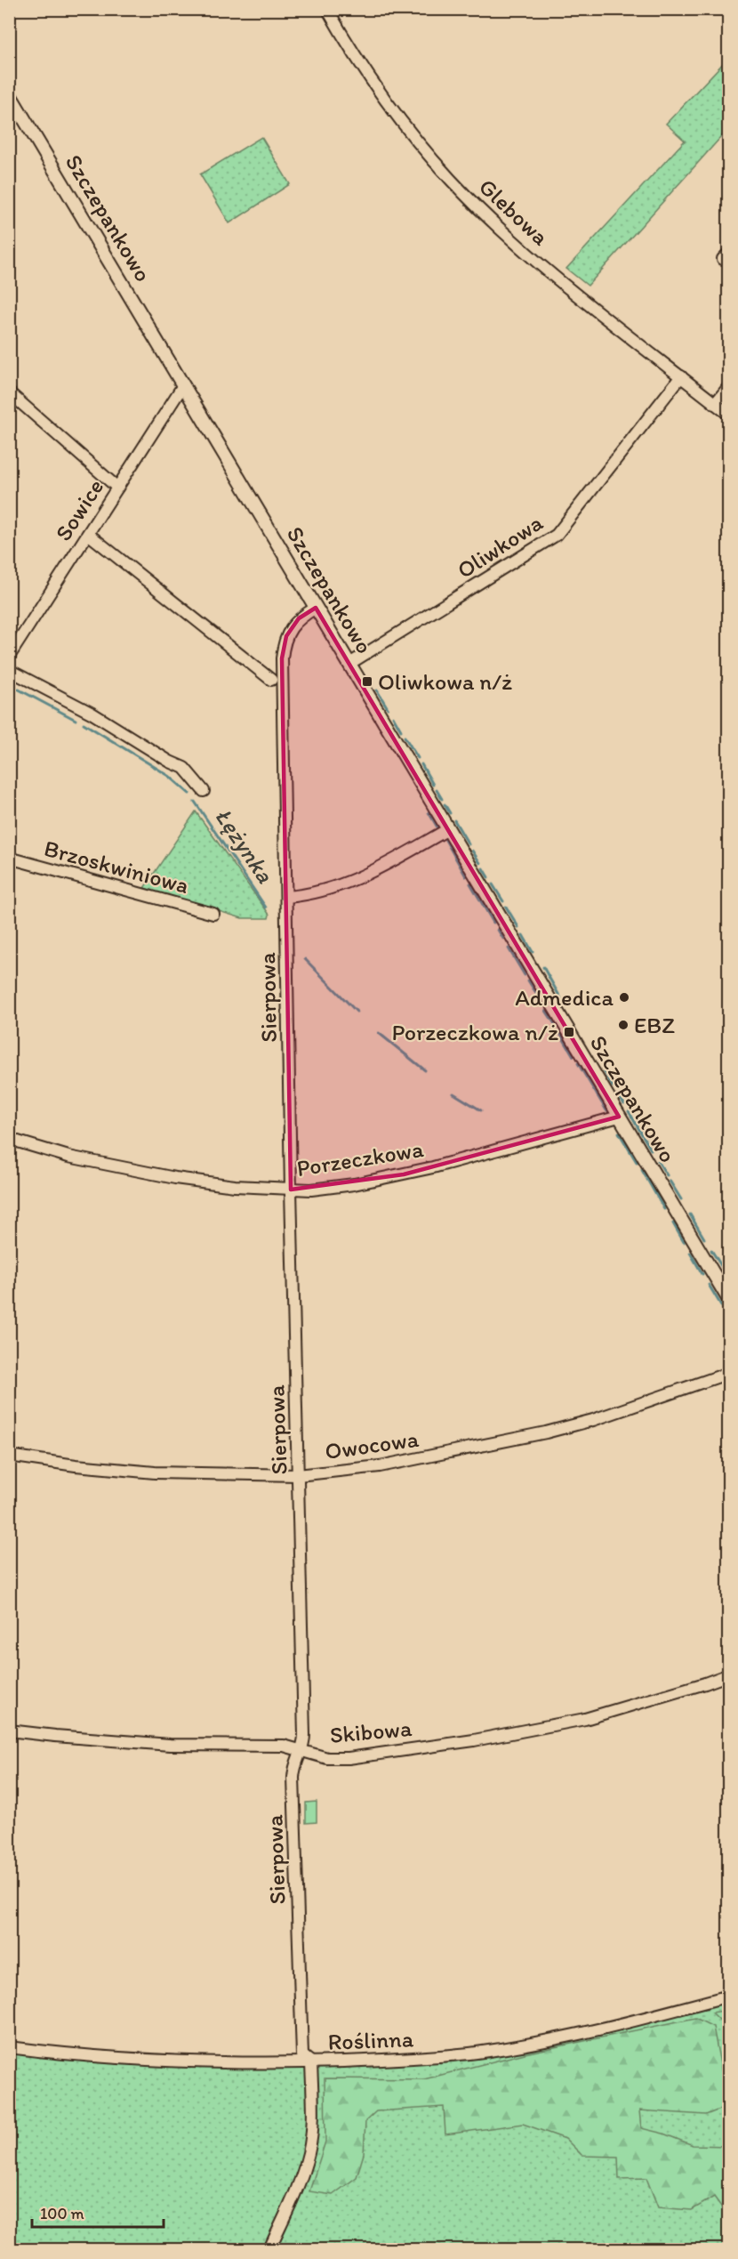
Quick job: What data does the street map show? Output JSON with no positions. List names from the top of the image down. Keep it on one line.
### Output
{"streets":{"street":["Glebowa","Szczepankowo","Sowice","Oliwkowa","Brzoskwiniowa","Sierpowa","Porzeczkowa","Owocowa","Skibowa","Roślinna"]},"crossings":[["Glebowa","Oliwkowa"],["Szczepankowo","Sowice"],["Szczepankowo","Oliwkowa"],["Szczepankowo","Sierpowa"],["Szczepankowo","Porzeczkowa"],["Sierpowa","Porzeczkowa"],["Sierpowa","Owocowa"],["Sierpowa","Skibowa"],["Sierpowa","Roślinna"]],"water":["Łężynka"],"places":{"transit":["Oliwkowa n/ż","Porzeczkowa n/ż"],"other":["Admedica","EBZ"]},"scale_bar":"100 m"}
